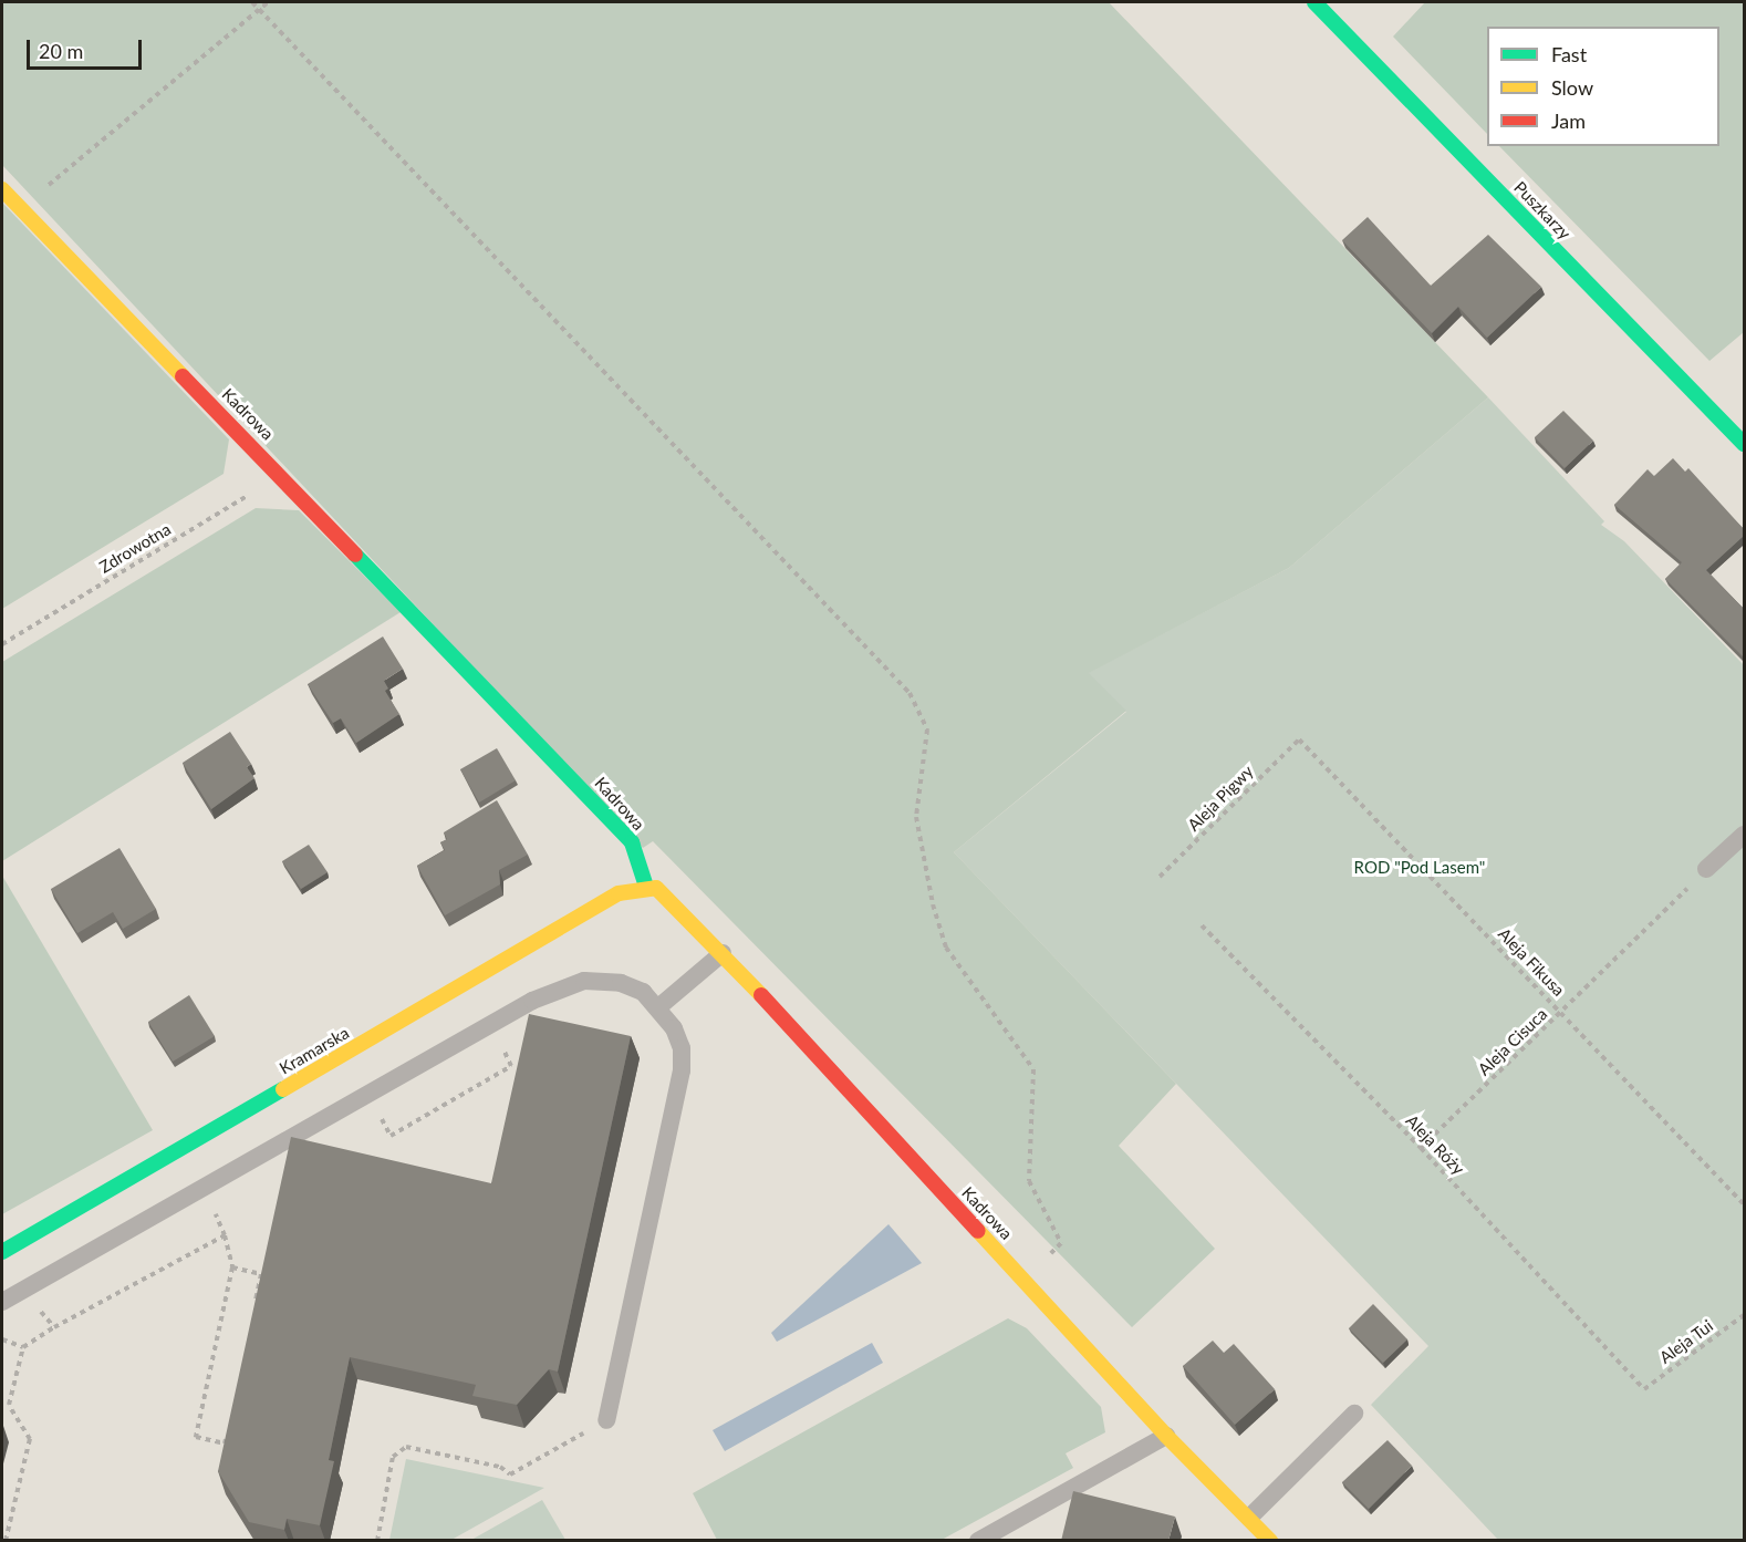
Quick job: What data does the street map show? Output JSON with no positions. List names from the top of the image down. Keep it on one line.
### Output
{"streets":{"street":["Puszkarzy","Kadrowa","Kramarska"],"path":["Zdrowotna","Aleja Pigwy","Aleja Fikusa","Aleja Cisuca","Aleja Róży","Aleja Tui"]},"crossings":[["Kadrowa","Zdrowotna"],["Kadrowa","Kramarska"],["Aleja Pigwy","Aleja Fikusa"],["Aleja Fikusa","Aleja Cisuca"],["Aleja Cisuca","Aleja Róży"],["Aleja Róży","Aleja Tui"]],"parks":["ROD \"Pod Lasem\""],"legend":["Fast","Slow","Jam"],"scale_bar":"20 m"}
